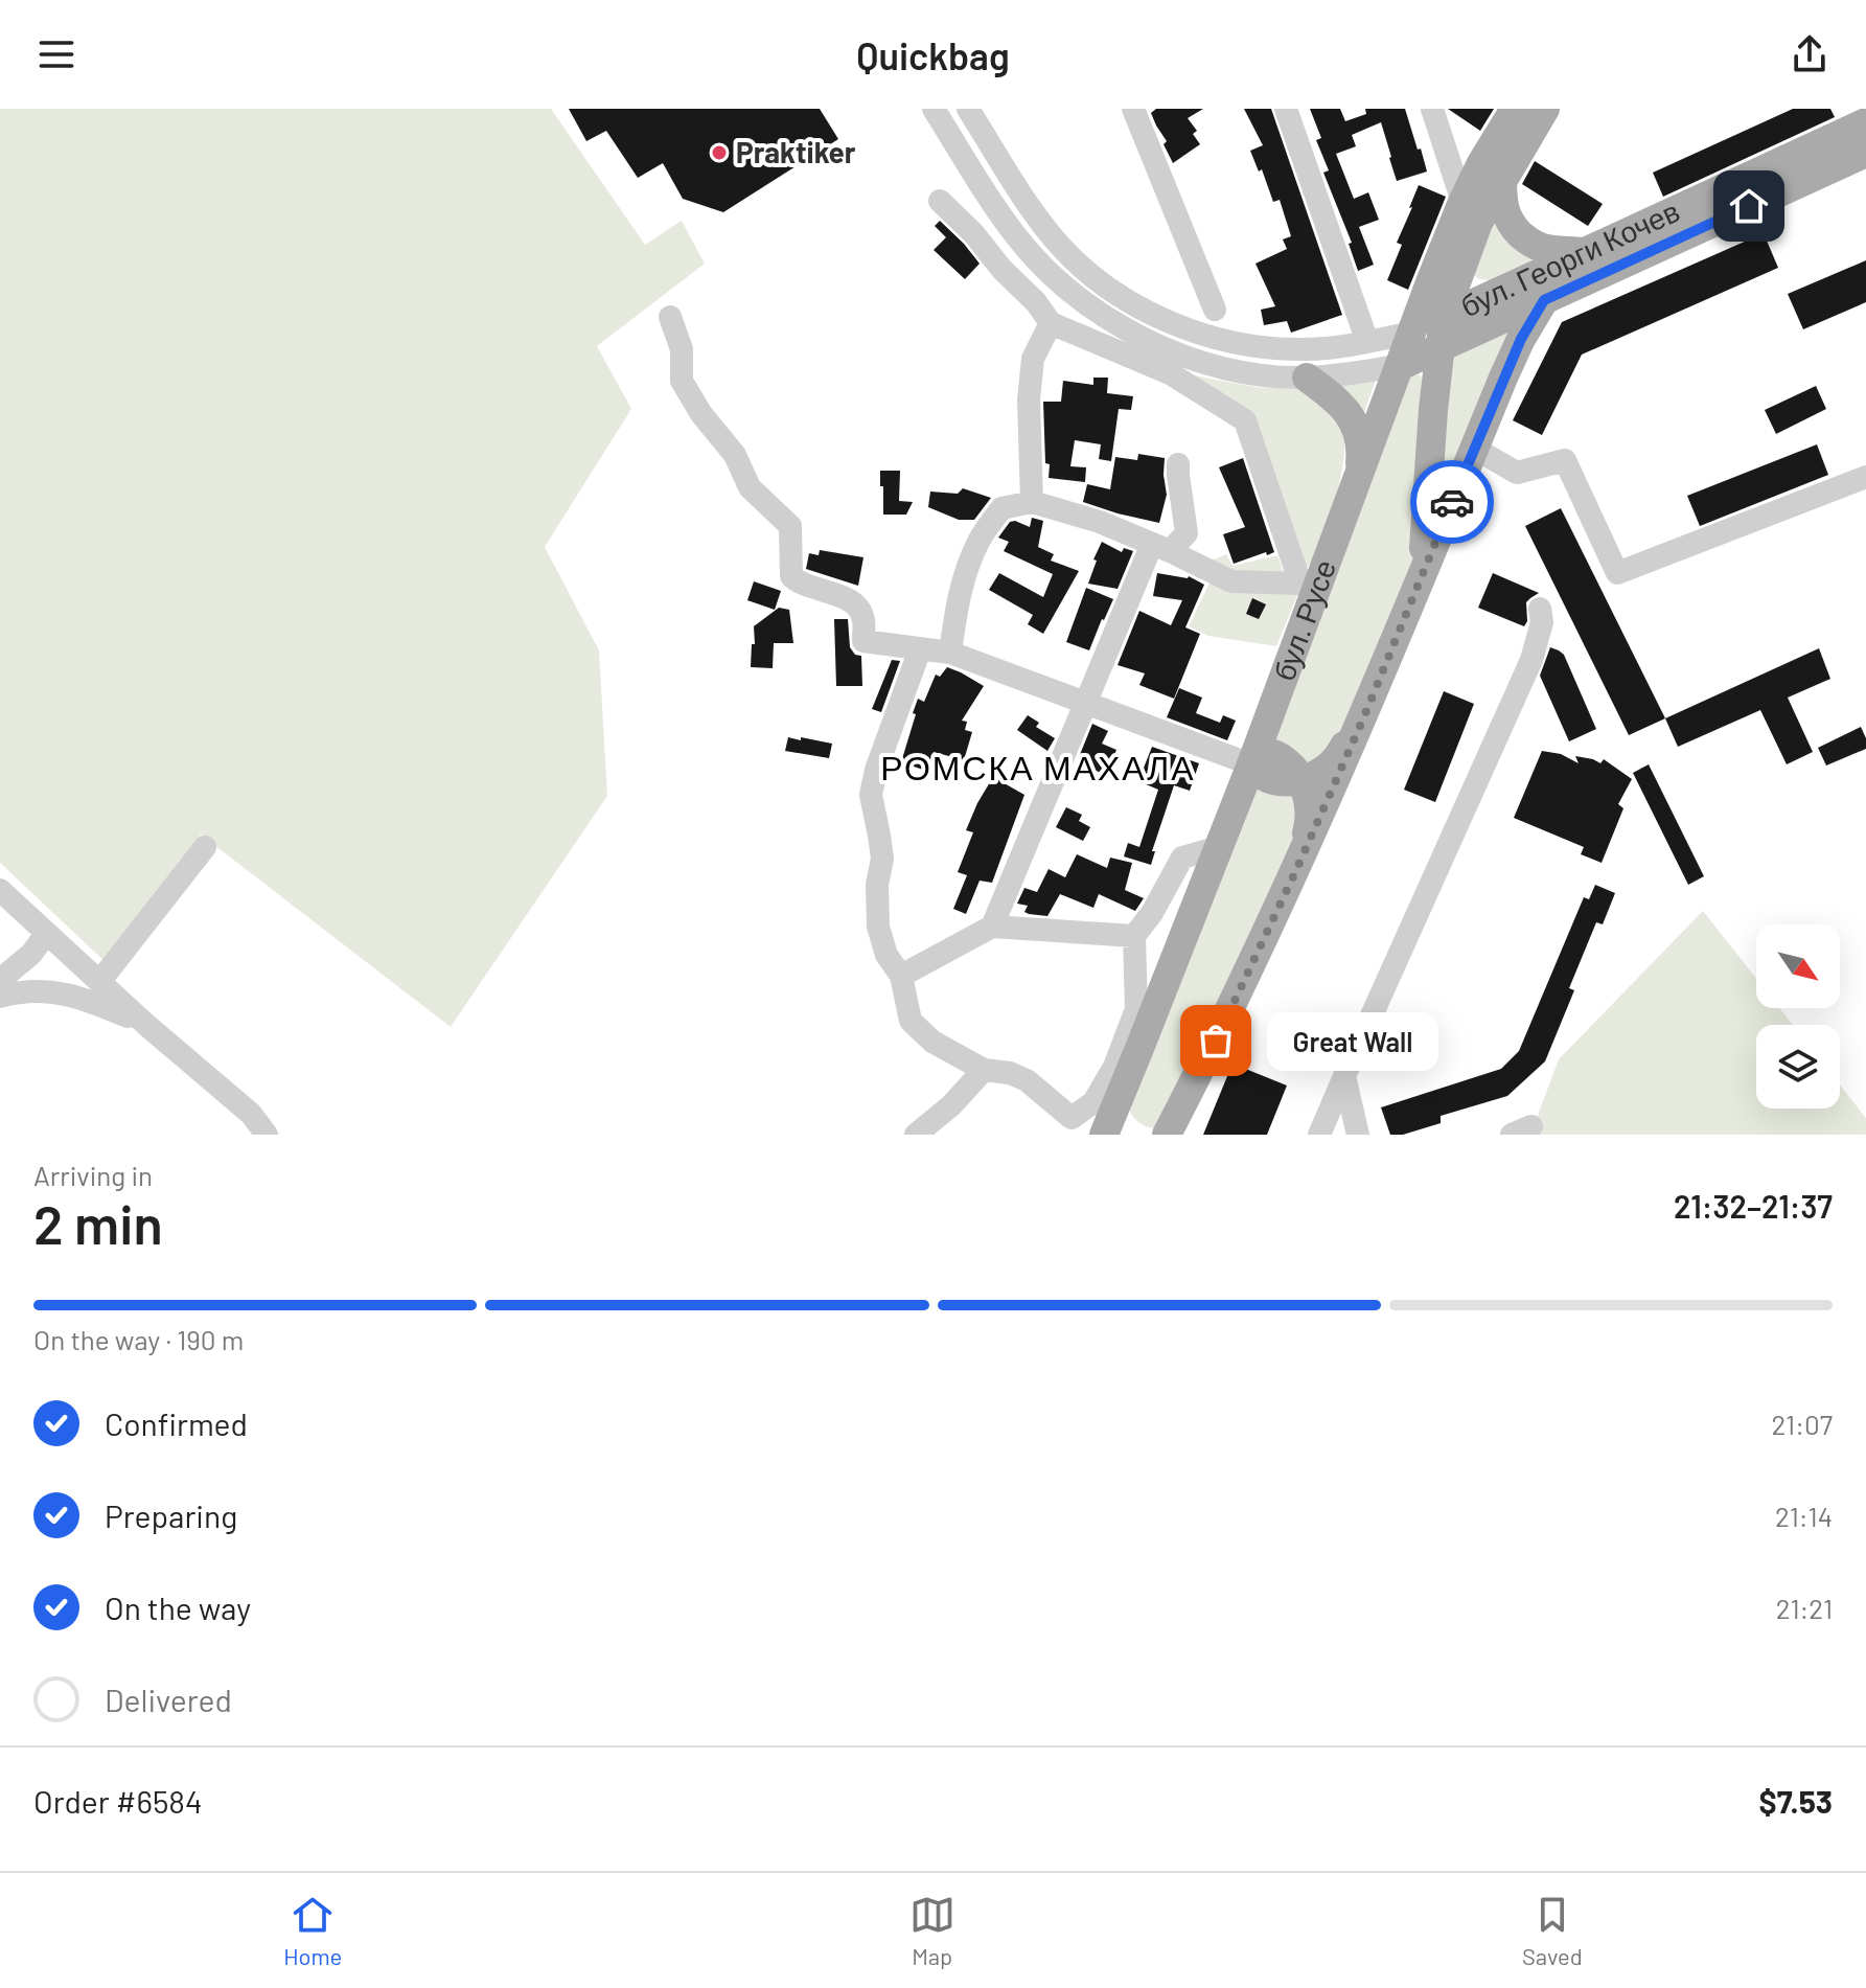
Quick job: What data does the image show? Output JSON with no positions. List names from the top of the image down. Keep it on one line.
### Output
{"streets":{"main road":["бул. Георги Кочев","бул. Русе"]},"crossings":[["бул. Георги Кочев","бул. Русе"]],"districts":["РОМСКА МАХАЛА"],"places":["Praktiker","Great Wall"],"north":"bottom right","page":{"header":"Quickbag","bubble":"Great Wall","heading":["2 min","Arriving in","21:32–21:37"],"panel":["Order #6584","$7.53"],"bar":"On the way · 190 m","list":[["Confirmed","21:07"],["Preparing","21:14"],["On the way","21:21"],"Delivered"],"tabs":["Home","Map","Saved"]}}
